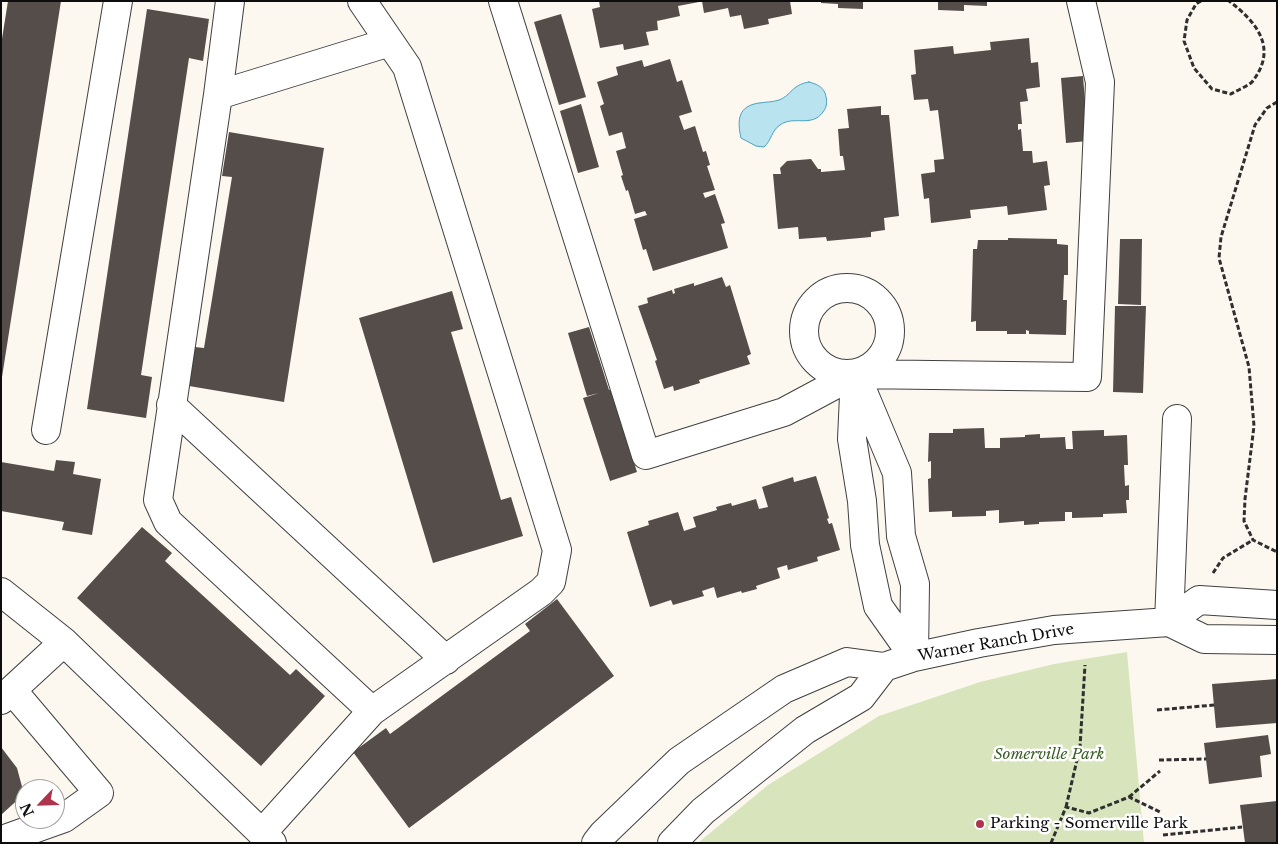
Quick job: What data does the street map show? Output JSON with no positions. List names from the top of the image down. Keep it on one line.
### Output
{"streets":{"street":["Warner Ranch Drive"]},"parks":["Somerville Park"],"places":["Parking - Somerville Park"],"north":"bottom left"}
